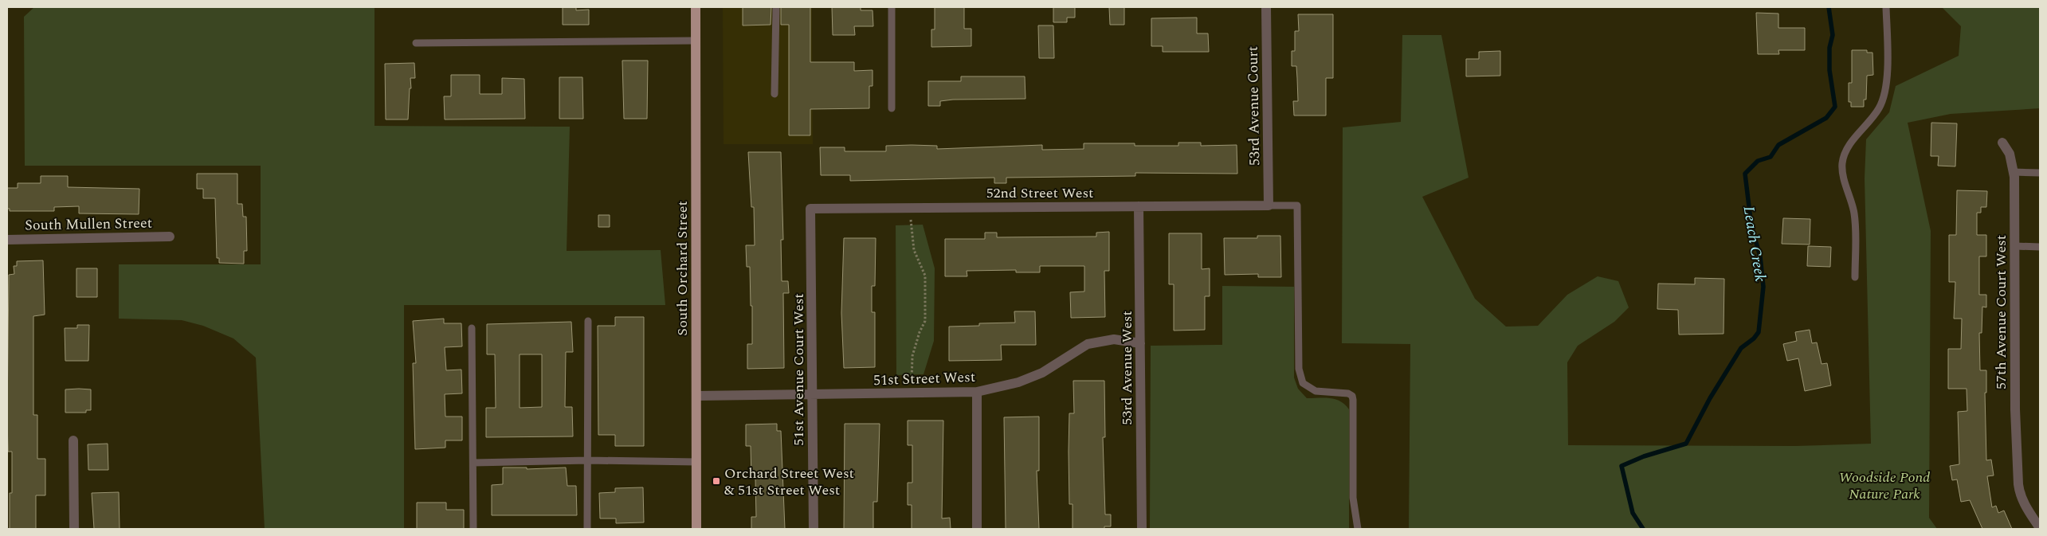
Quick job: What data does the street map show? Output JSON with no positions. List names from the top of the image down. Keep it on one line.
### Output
{"streets":{"main road":["South Orchard Street"],"street":["53rd Avenue Court","52nd Street West","South Mullen Street","57th Avenue Court West","53rd Avenue West","51st Avenue Court West","51st Street West"]},"crossings":[["53rd Avenue Court","52nd Street West"],["52nd Street West","53rd Avenue West"],["52nd Street West","51st Avenue Court West"],["South Orchard Street","51st Street West"],["53rd Avenue West","51st Street West"],["51st Avenue Court West","51st Street West"]],"water":["Leach Creek"],"parks":["Woodside Pond Nature Park"],"places":{"transit":["Orchard Street West & 51st Street West"]}}
